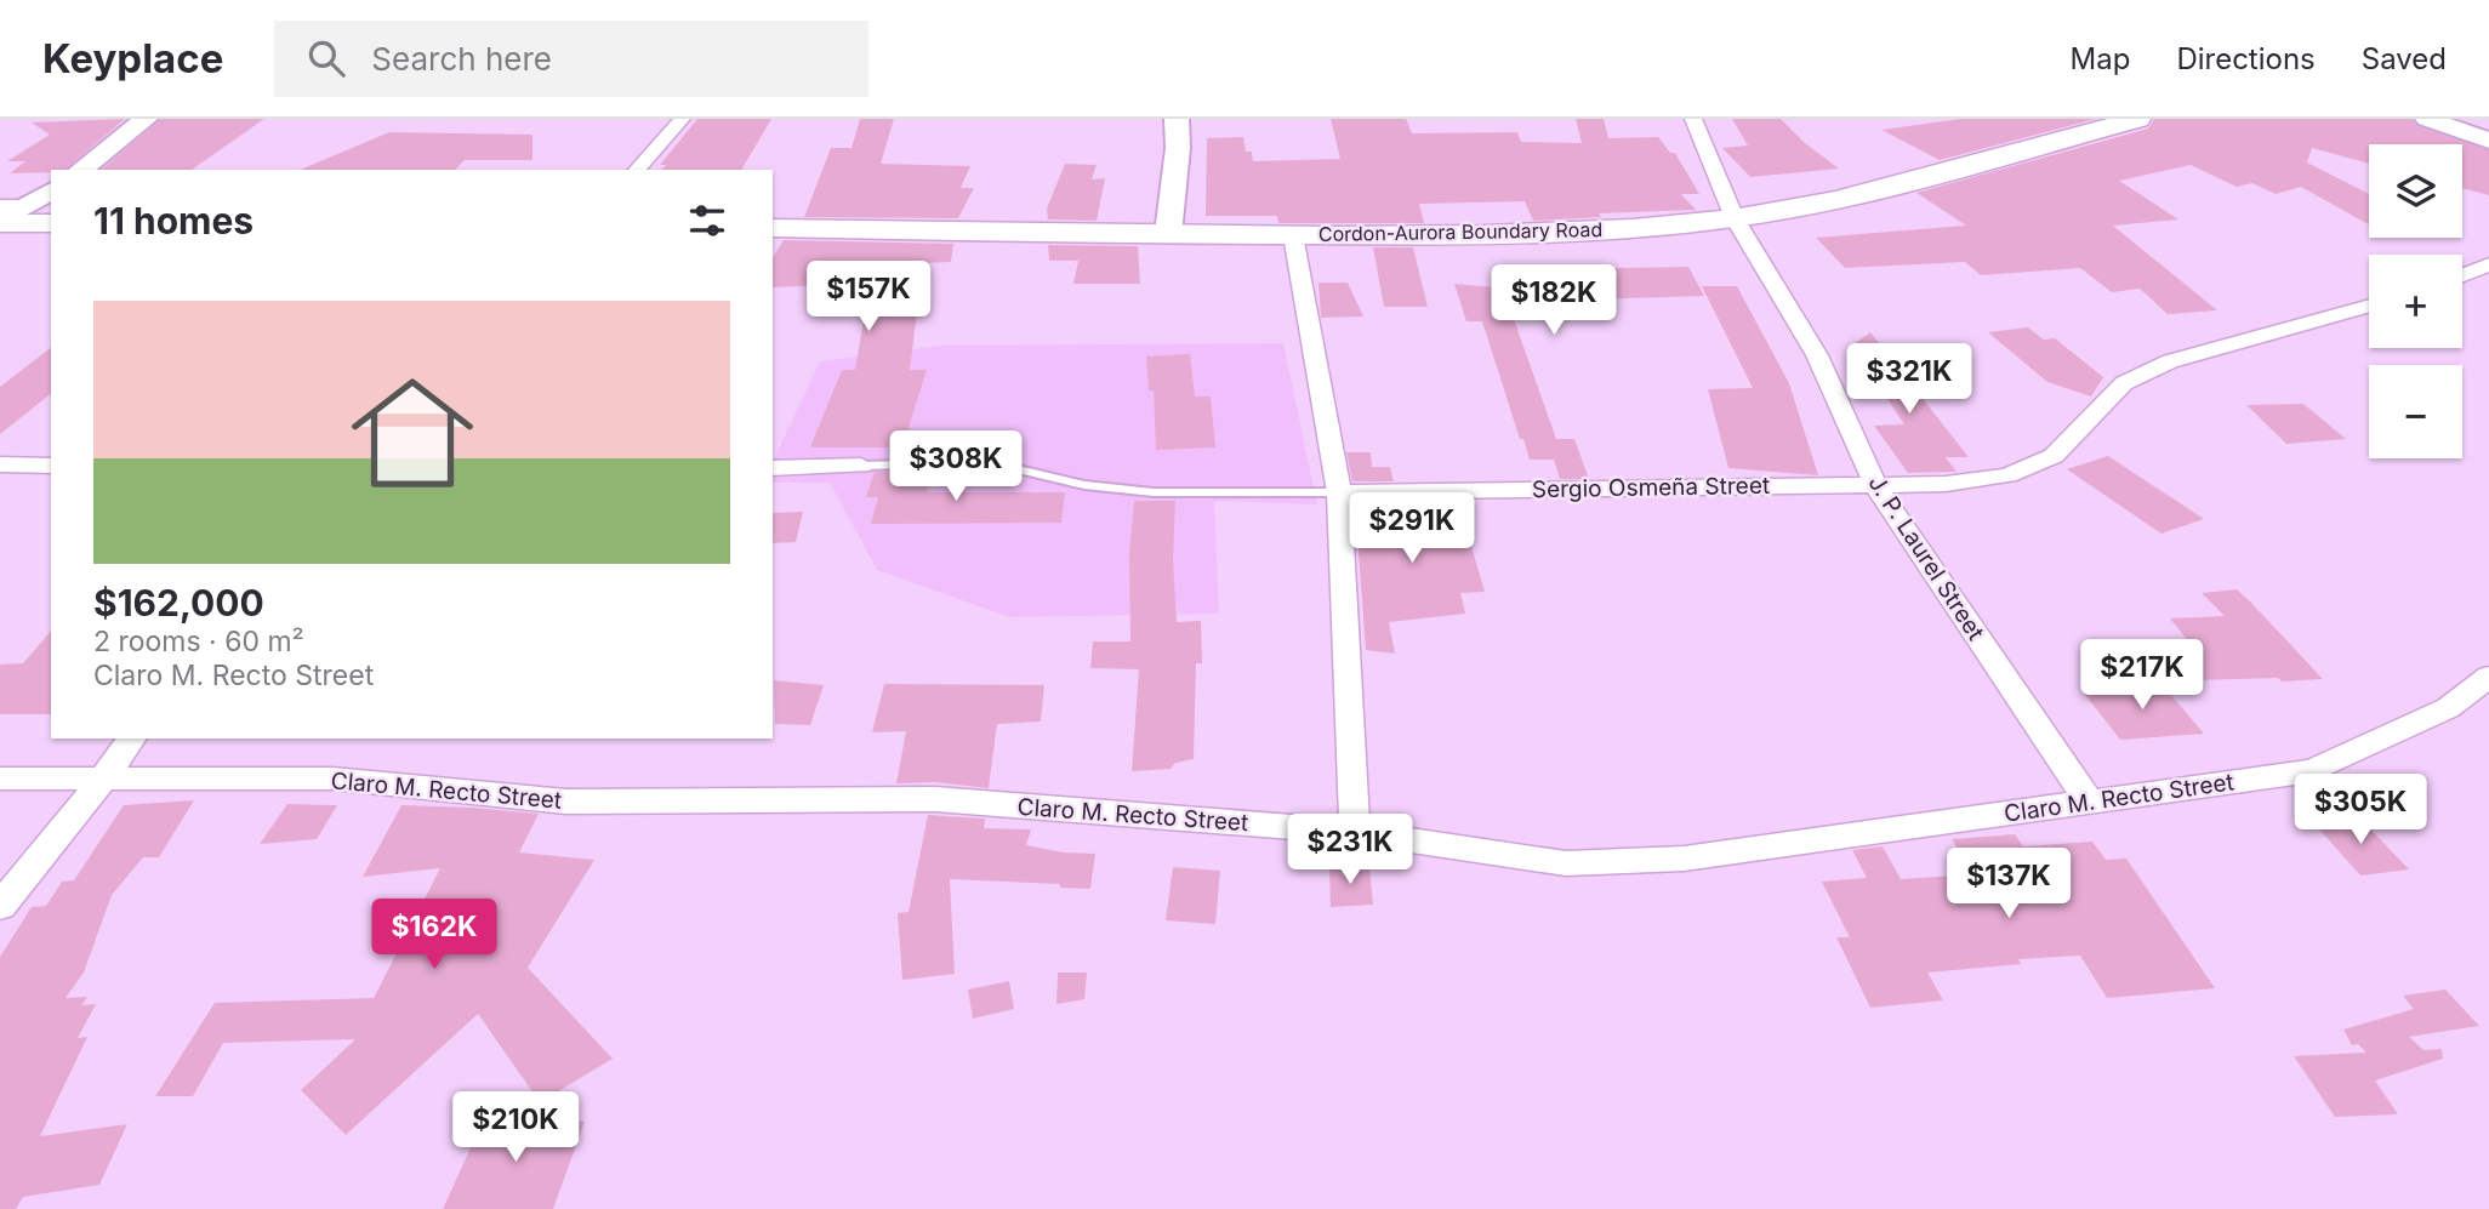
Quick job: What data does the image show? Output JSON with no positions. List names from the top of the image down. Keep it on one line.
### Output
{"streets":{"main road":["Cordon-Aurora Boundary Road"],"street":["Sergio Osmeña Street","J. P. Laurel Street","Claro M. Recto Street"]},"crossings":[["Cordon-Aurora Boundary Road","J. P. Laurel Street"],["Sergio Osmeña Street","J. P. Laurel Street"],["J. P. Laurel Street","Claro M. Recto Street"]],"page":{"header":"Keyplace","search":"Search here","nav":["Map","Directions","Saved"],"map_buttons":["+","−"],"heading":"11 homes","price":["$157K","$182K","$321K","$308K","$291K","$217K","$305K","$231K","$137K","$162K","$210K"],"list":[{"name":"$162,000","note":"2 rooms · 60 m² · Claro M. Recto Street"}]}}
